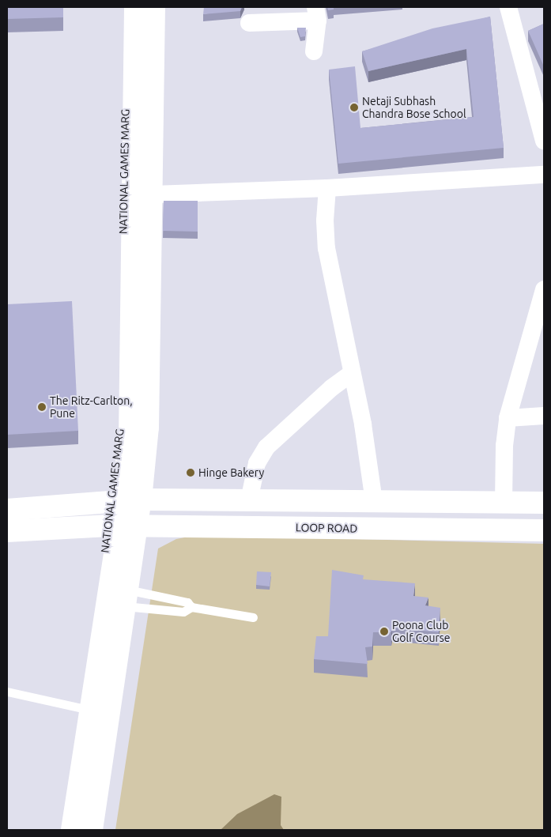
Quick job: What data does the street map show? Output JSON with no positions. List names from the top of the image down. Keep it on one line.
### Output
{"streets":{"main road":["NATIONAL GAMES MARG","LOOP ROAD"]},"crossings":[["NATIONAL GAMES MARG","LOOP ROAD"]],"places":["Netaji Subhash Chandra Bose School","The Ritz-Carlton, Pune","Hinge Bakery","Poona Club Golf Course"]}
